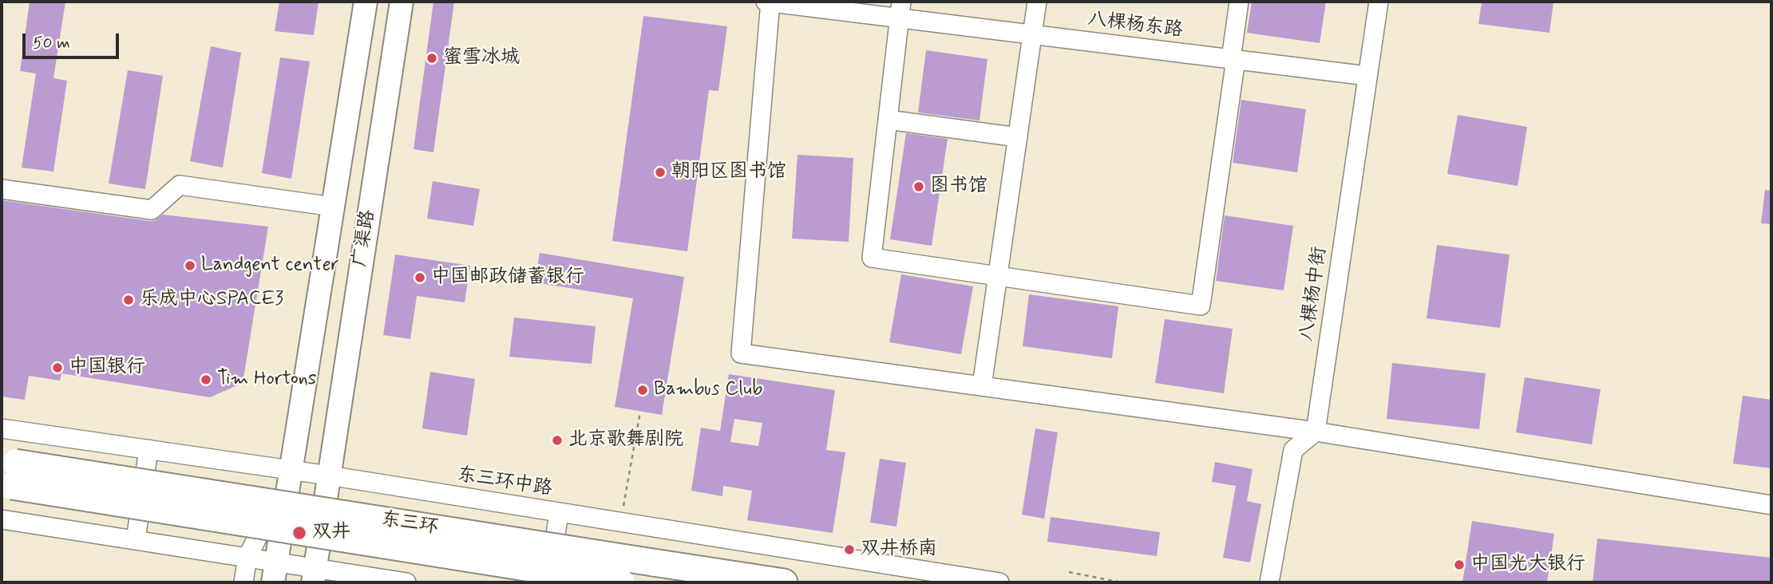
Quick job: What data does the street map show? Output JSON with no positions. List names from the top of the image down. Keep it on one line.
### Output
{"streets":{"highway":["东三环"],"main road":["广渠路"],"street":["八棵杨东路","八棵杨中街","东三环中路"]},"crossings":[["八棵杨东路","八棵杨中街"],["广渠路","东三环中路"]],"places":["蜜雪冰城","朝阳区图书馆","图书馆","Landgent center","中国邮政储蓄银行","乐成中心SPACE3","中国银行","Tim Hortons","Bambus Club","北京歌舞剧院","双井","双井桥南","中国光大银行"],"scale_bar":"50 m"}
